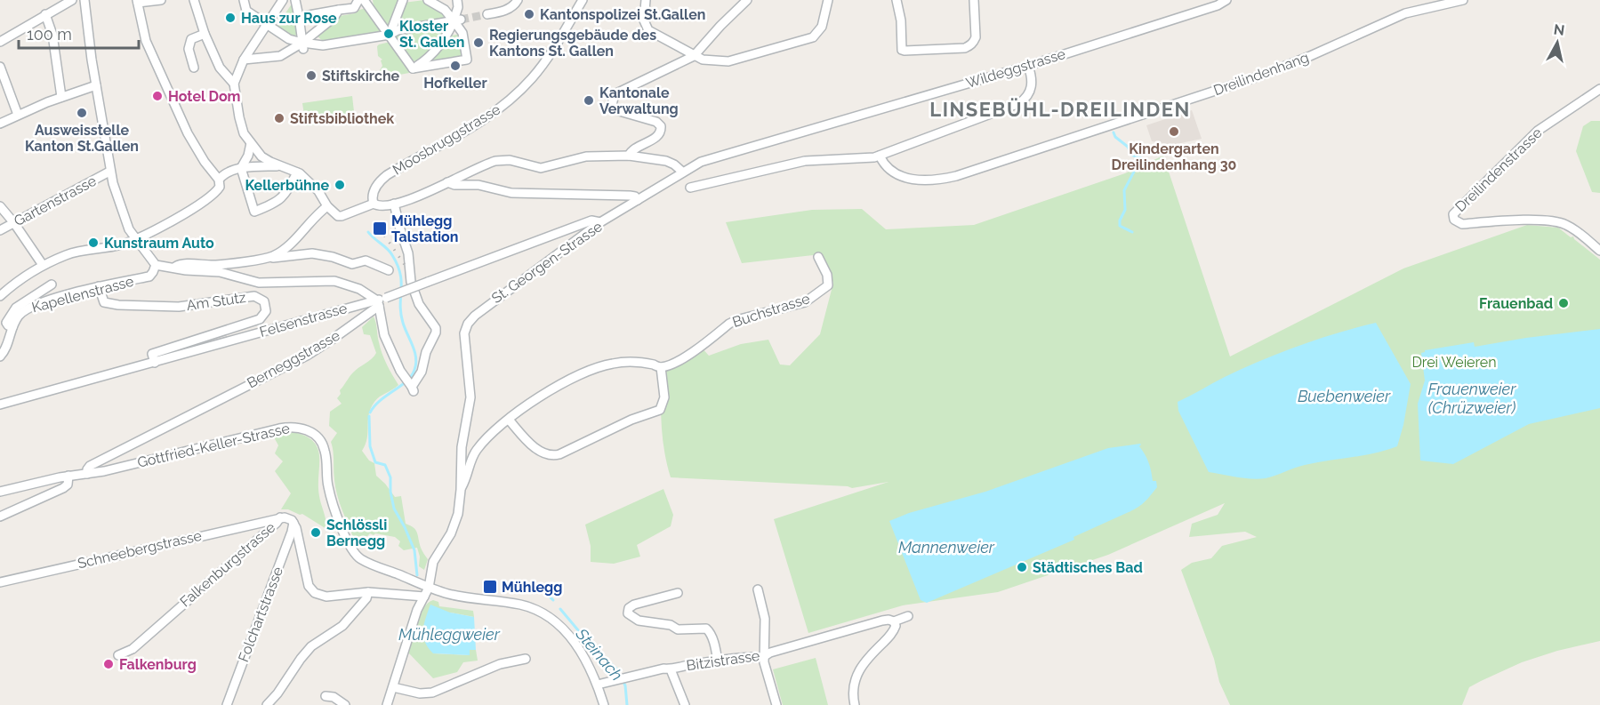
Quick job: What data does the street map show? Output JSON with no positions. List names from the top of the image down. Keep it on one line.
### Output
{"streets":{"street":["Wildeggstrasse","Dreilindenhang","Moosbruggstrasse","Dreilindenstrasse","Gartenstrasse","St. Georgen-Strasse","Kapellenstrasse","Am Stutz","Buchstrasse","Felsenstrasse","Berneggstrasse","Gottfried-Keller-Strasse","Schneebergstrasse","Falkenburgstrasse","Folchartstrasse","Bitzistrasse"]},"crossings":[["Wildeggstrasse","St. Georgen-Strasse"],["St. Georgen-Strasse","Felsenstrasse"],["St. Georgen-Strasse","Gottfried-Keller-Strasse"],["St. Georgen-Strasse","Falkenburgstrasse"],["Kapellenstrasse","Am Stutz"],["Am Stutz","Felsenstrasse"],["Felsenstrasse","Berneggstrasse"],["Berneggstrasse","Gottfried-Keller-Strasse"],["Schneebergstrasse","Falkenburgstrasse"],["Falkenburgstrasse","Folchartstrasse"]],"districts":["LINSEBÜHL-DREILINDEN"],"water":["Frauenweier (Chrüzweier)","Buebenweier","Mannenweier","Mühleggweier","Steinach"],"parks":["Drei Weieren"],"places":{"other":["Kantonspolizei St.Gallen","Haus zur Rose","Kloster St. Gallen","Regierungsgebäude des Kantons St. Gallen","Hofkeller","Stiftskirche","Hotel Dom","Kantonale Verwaltung","Ausweisstelle Kanton St.Gallen","Stiftsbibliothek","Kindergarten Dreilindenhang 30","Kellerbühne","Kunstraum Auto","Frauenbad","Schlössli Bernegg","Städtisches Bad","Falkenburg"],"transit":["Mühlegg Talstation","Mühlegg"]},"scale_bar":"100 m","north":"top"}
